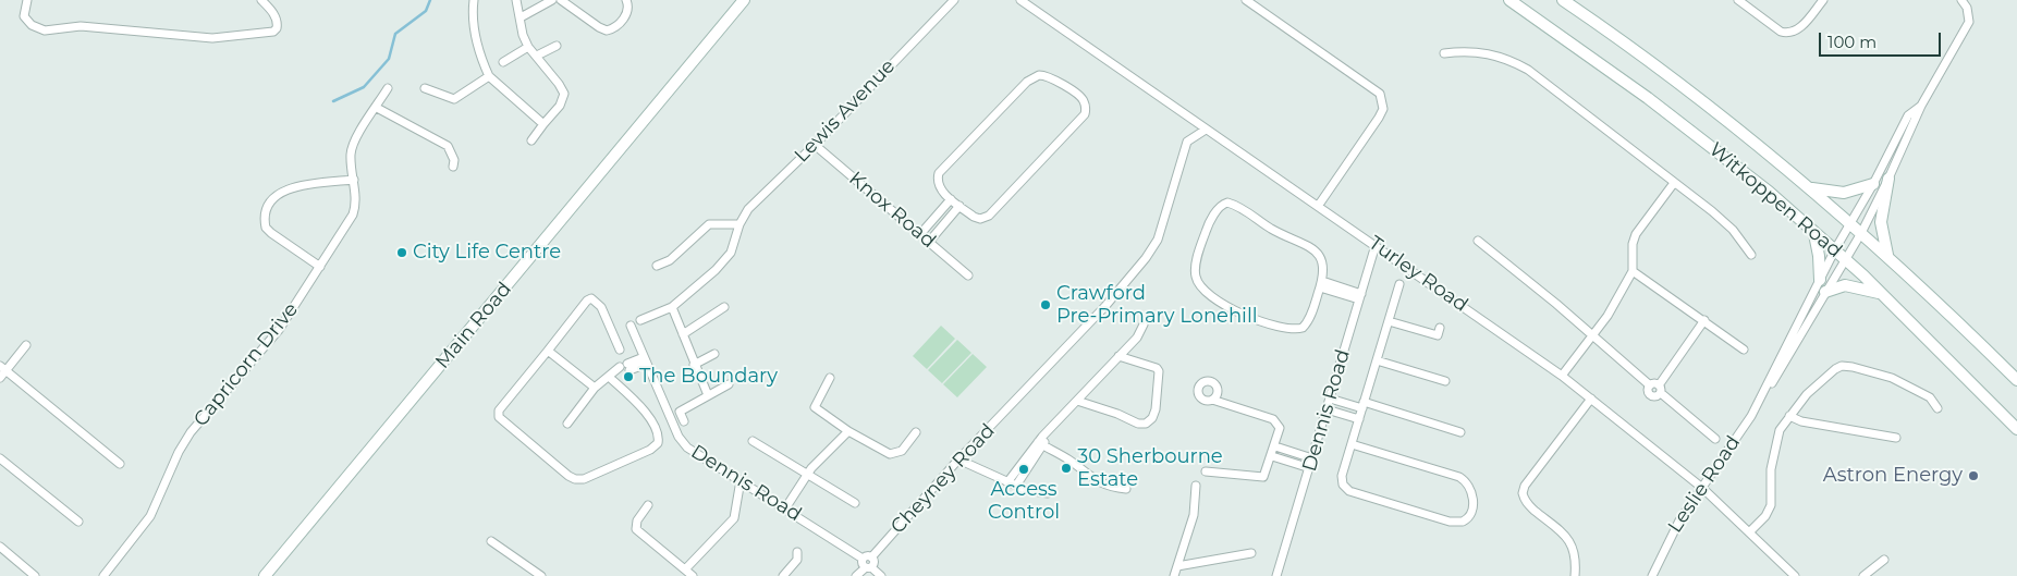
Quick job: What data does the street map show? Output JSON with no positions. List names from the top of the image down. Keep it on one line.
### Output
{"streets":{"main road":["Witkoppen Road","Main Road"],"street":["Lewis Avenue","Knox Road","Turley Road","Capricorn Drive","Dennis Road","Cheyney Road","Leslie Road"]},"crossings":[["Lewis Avenue","Knox Road"],["Witkoppen Road","Leslie Road"],["Turley Road","Dennis Road"],["Turley Road","Cheyney Road"],["Turley Road","Leslie Road"],["Dennis Road","Cheyney Road"]],"places":["City Life Centre","Crawford Pre-Primary Lonehill","The Boundary","30 Sherbourne Estate","Access Control","Astron Energy"],"scale_bar":"100 m"}
